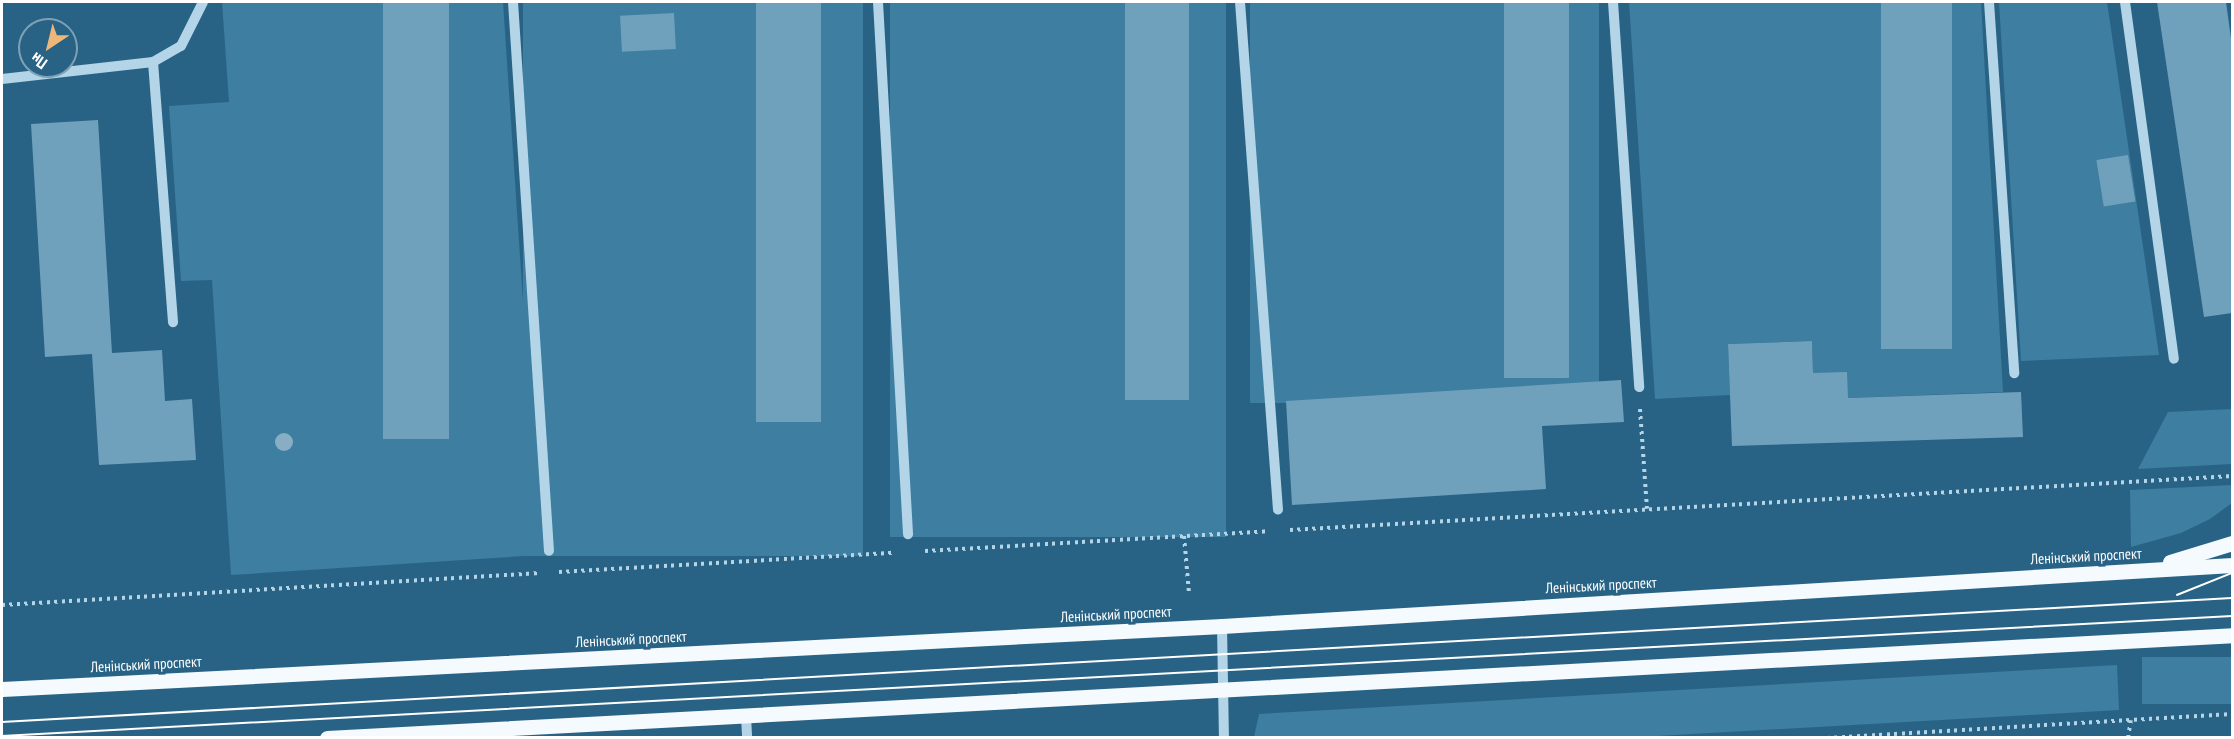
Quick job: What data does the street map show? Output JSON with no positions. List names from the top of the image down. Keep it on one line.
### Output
{"streets":{"main road":["Ленінський проспект"]},"north":"bottom left"}
